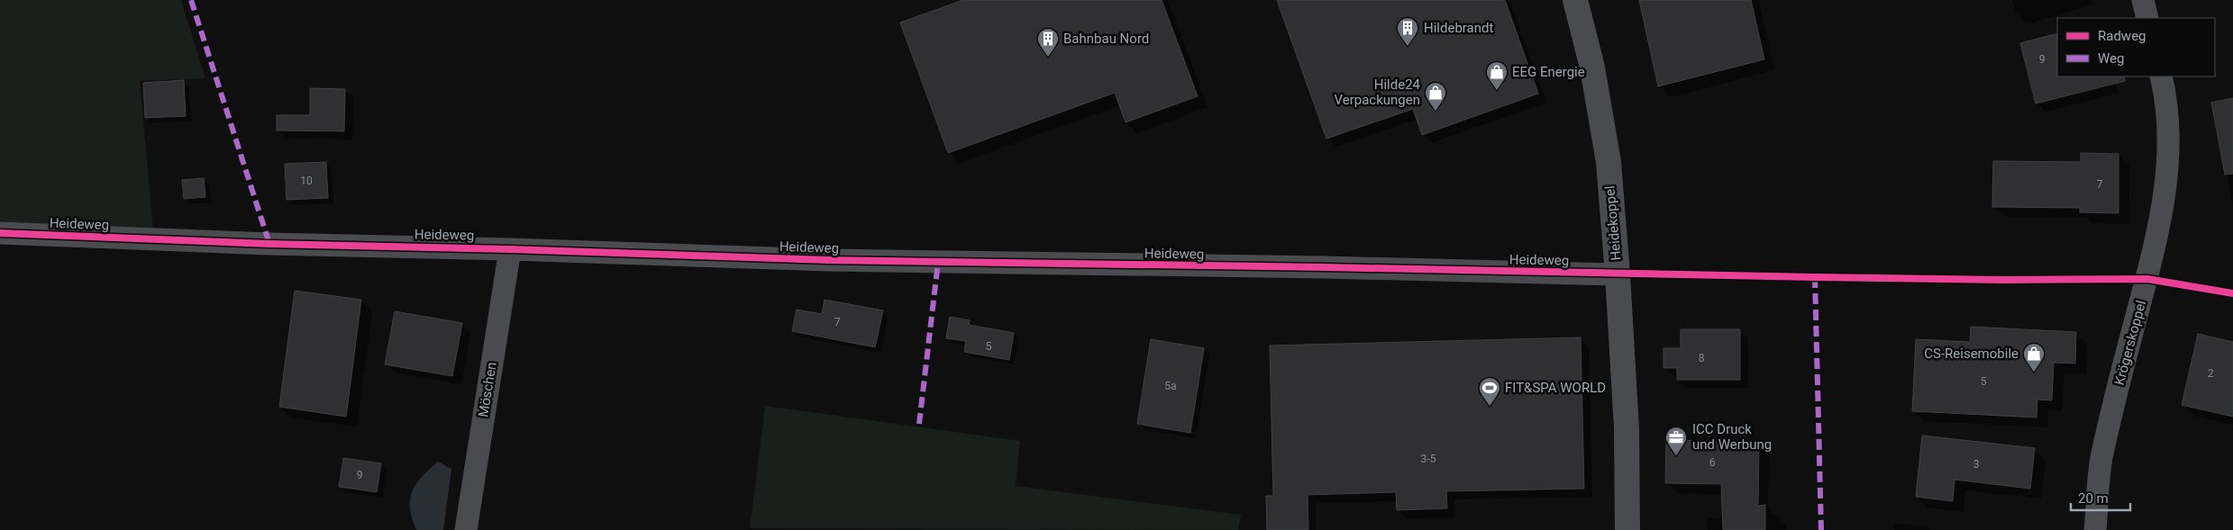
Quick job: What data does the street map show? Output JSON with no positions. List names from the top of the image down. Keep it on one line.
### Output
{"streets":{"street":["Heidekoppel","Heideweg","Krögerskoppel","Möschen"]},"crossings":[["Heidekoppel","Heideweg"],["Heideweg","Möschen"]],"places":{"building":["Hildebrandt","Bahnbau Nord"],"shop":["EEG Energie","Hilde24 Verpackungen","CS-Reisemobile"],"sports":["FIT&SPA WORLD"],"office":["ICC Druck und Werbung"]},"house_numbers":["9","10","7","7","5","8","2","5","5a","3-5","6","3","9"],"legend":["Radweg","Weg"],"scale_bar":"20 m"}
